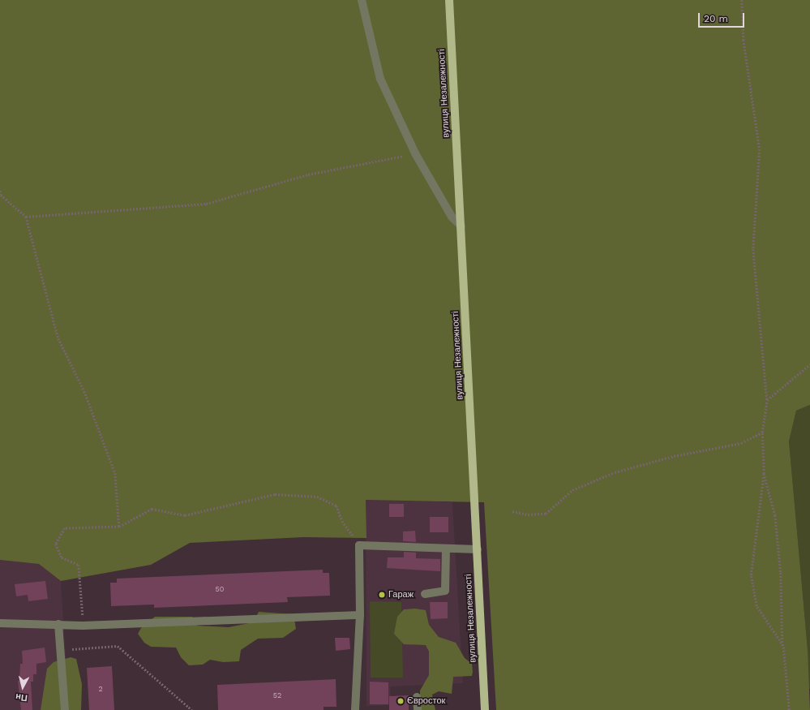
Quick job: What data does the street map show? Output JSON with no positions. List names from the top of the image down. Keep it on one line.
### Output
{"streets":{"main road":["вулиця Незалежності"]},"places":["Гараж","Євросток"],"house_numbers":["50","2","52"],"scale_bar":"20 m","north":"bottom"}
